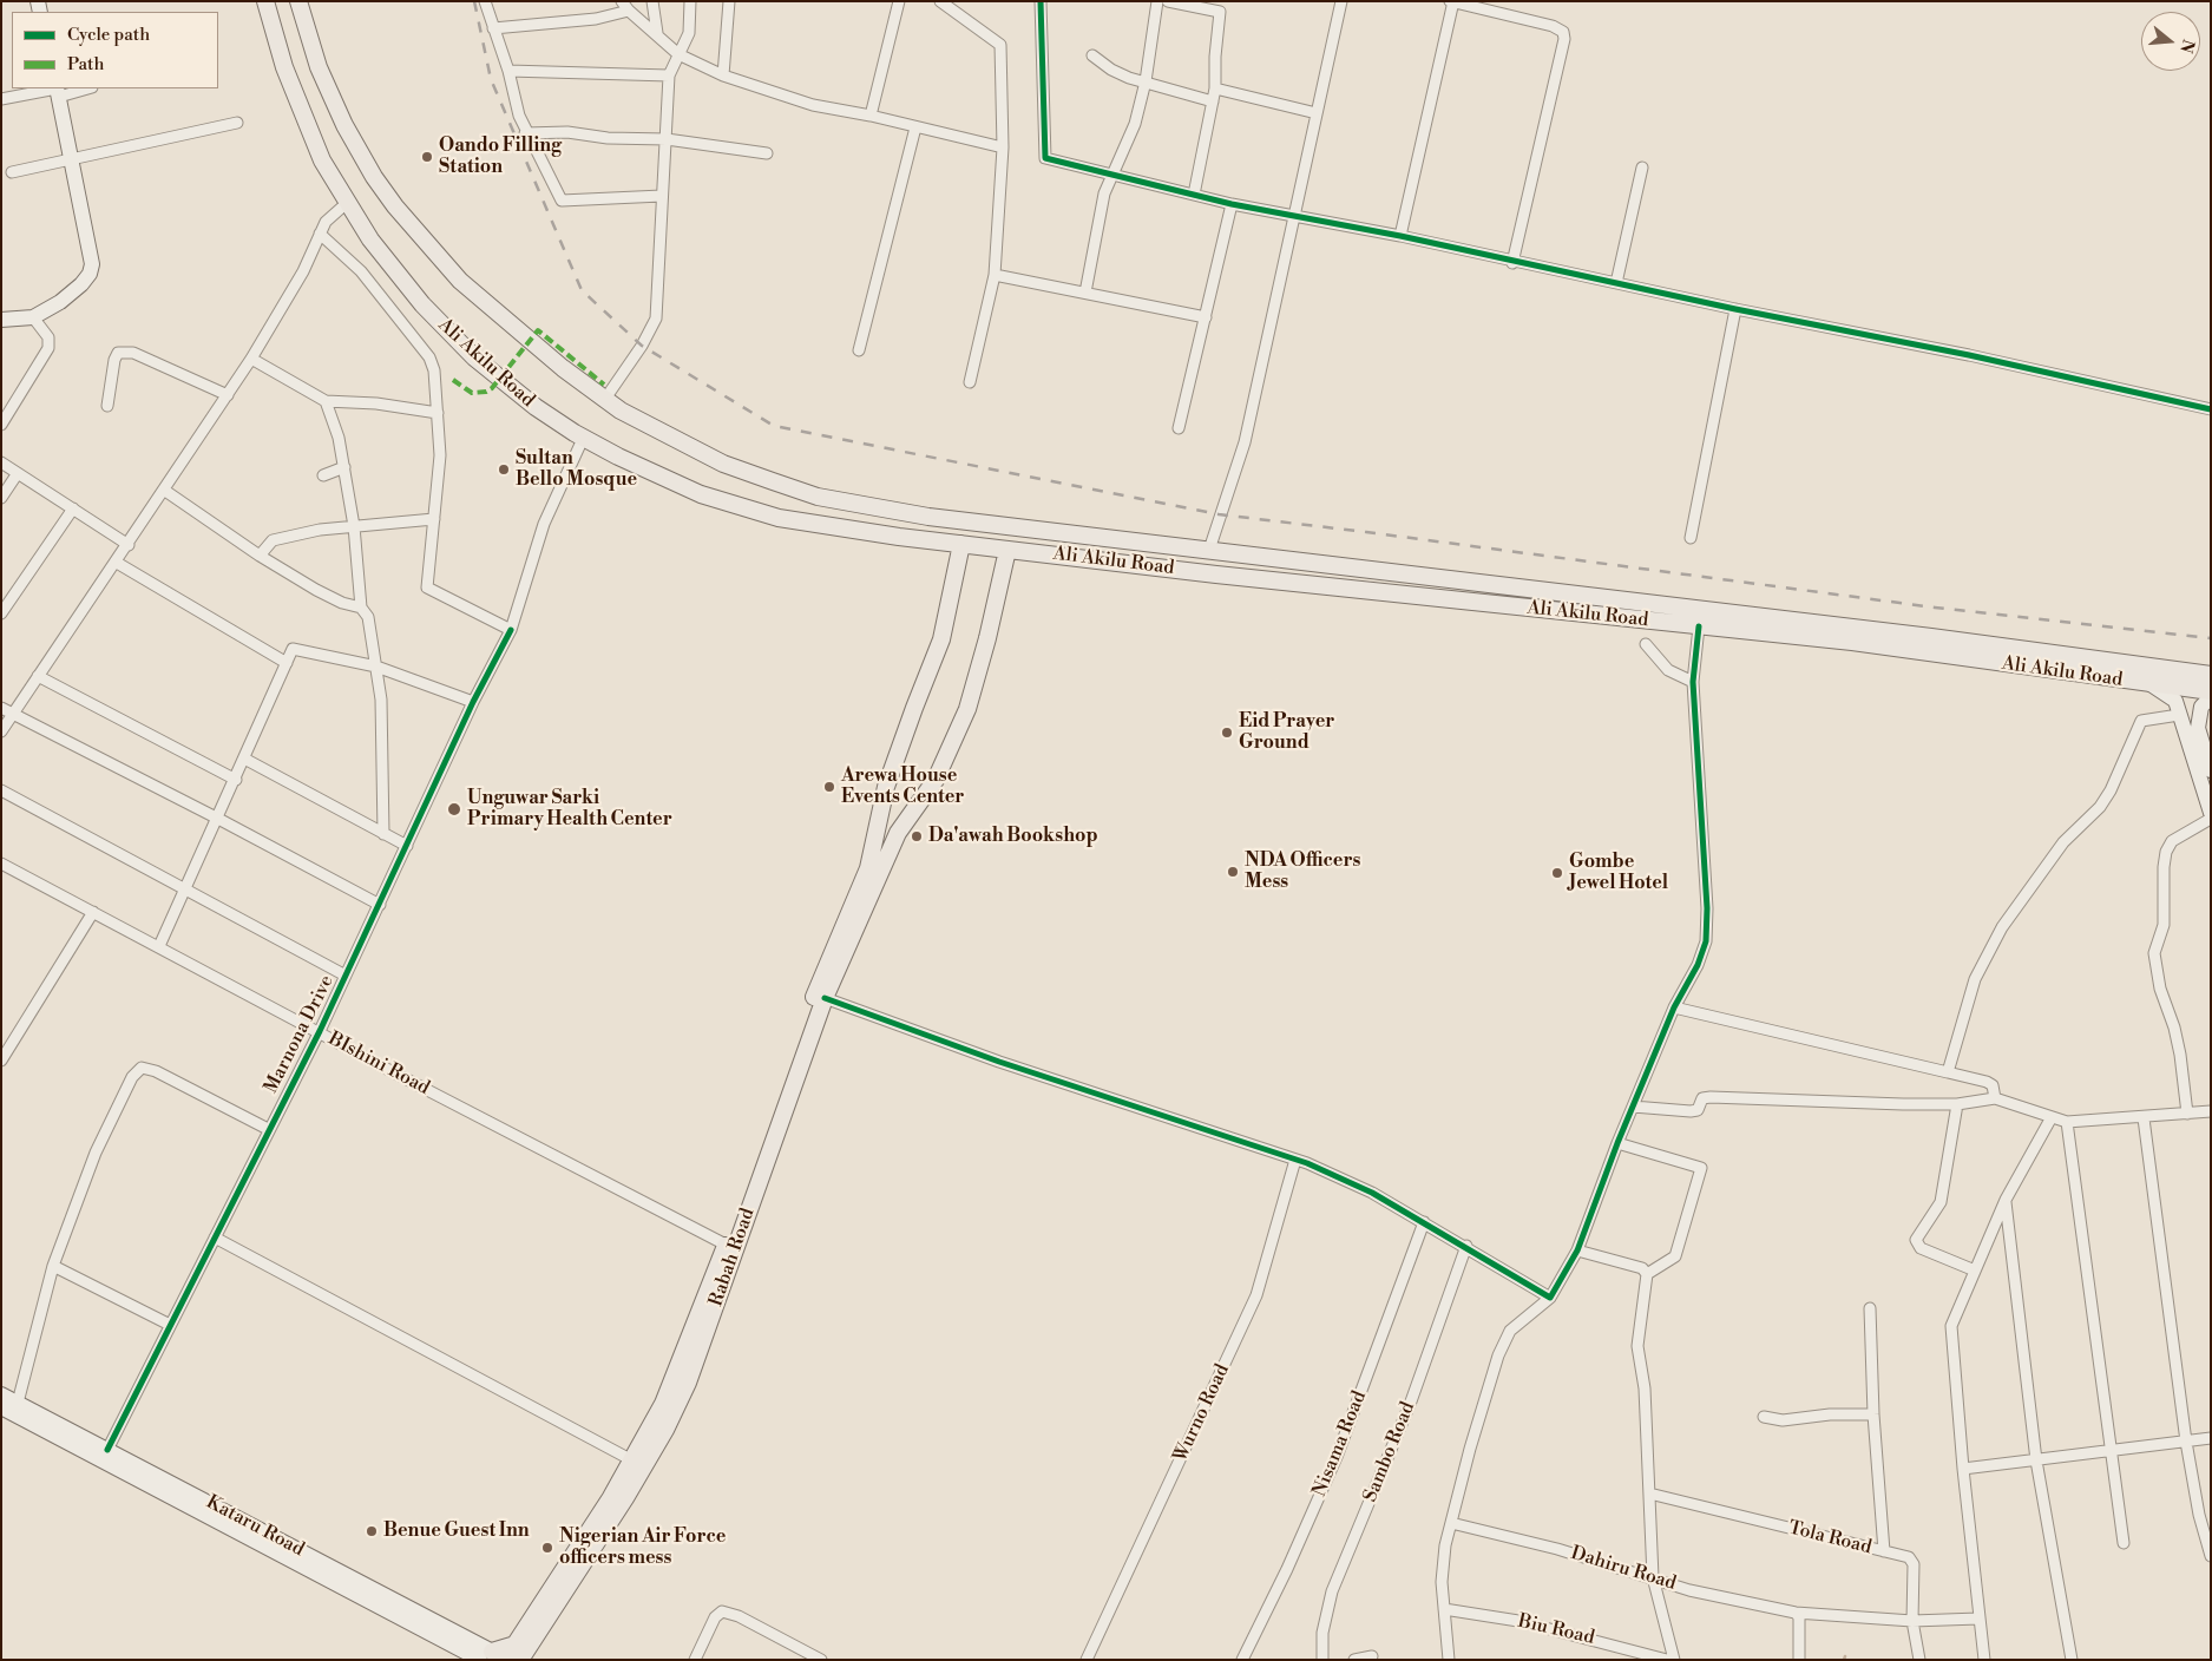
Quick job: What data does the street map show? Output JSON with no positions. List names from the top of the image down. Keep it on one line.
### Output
{"streets":{"main road":["Ali Akilu Road","Rabah Road"],"street":["Marnona Drive","BIshini Road","Wurno Road","Nisama Road","Sambo Road","Kataru Road","Tola Road","Dahiru Road","Biu Road"]},"crossings":[["Ali Akilu Road","Marnona Drive"],["Ali Akilu Road","Rabah Road"],["Marnona Drive","BIshini Road"],["Marnona Drive","Kataru Road"],["BIshini Road","Rabah Road"],["Rabah Road","Kataru Road"],["Tola Road","Dahiru Road"]],"places":["Oando Filling Station","Sultan Bello Mosque","Eid Prayer Ground","Arewa House Events Center","Unguwar Sarki Primary Health Center","Da'awah Bookshop","NDA Officers Mess","Gombe Jewel Hotel","Benue Guest Inn","Nigerian Air Force officers mess"],"legend":["Cycle path","Path"],"north":"right"}
